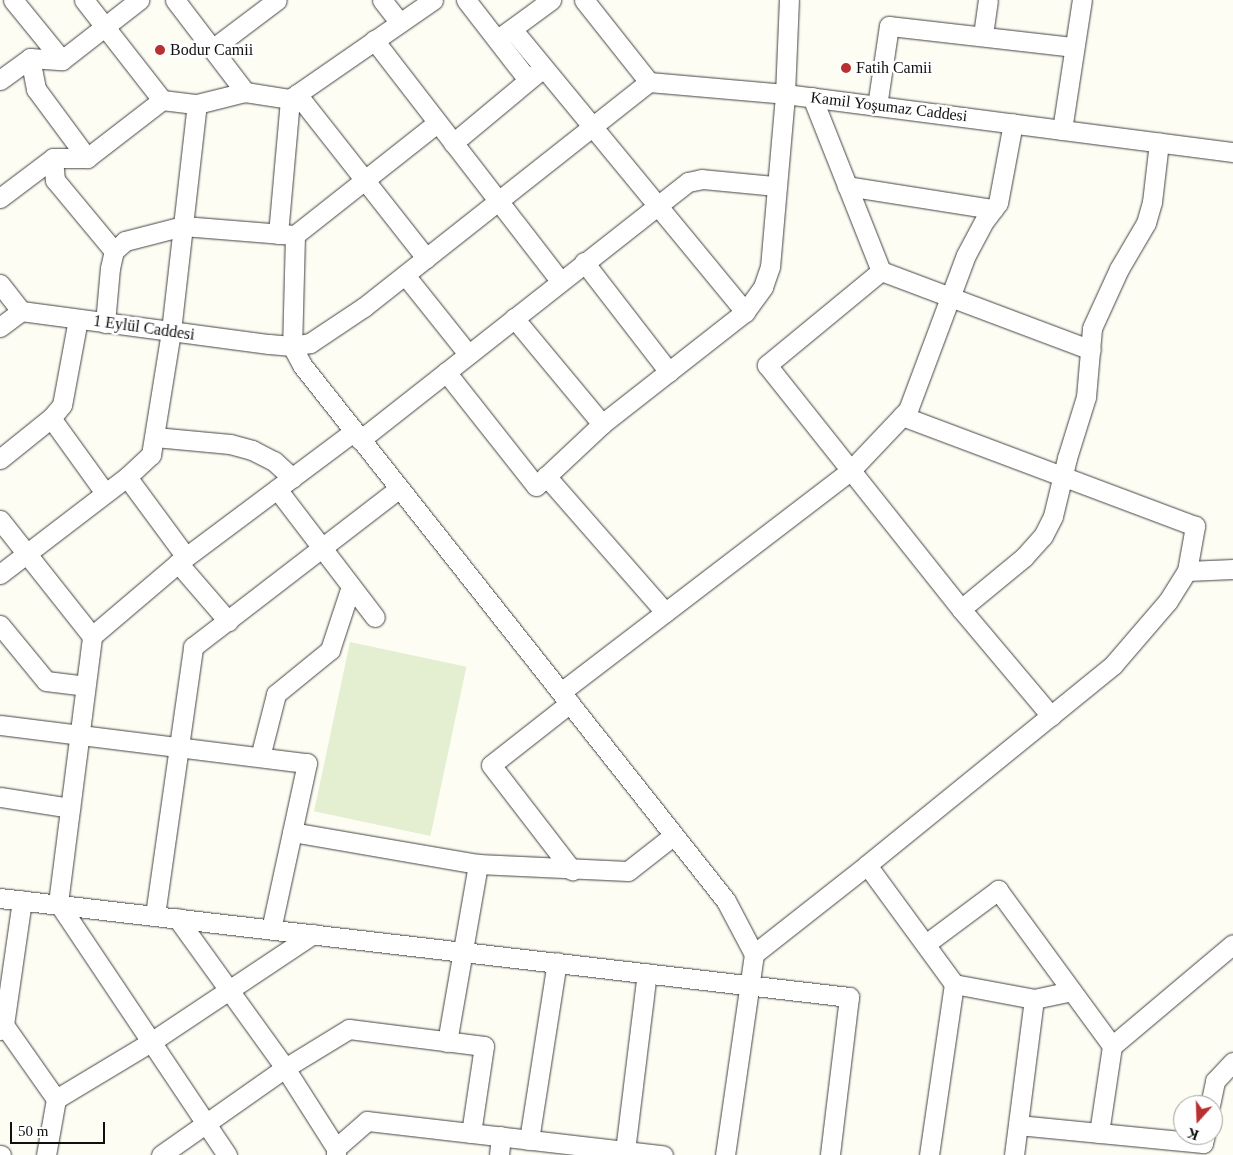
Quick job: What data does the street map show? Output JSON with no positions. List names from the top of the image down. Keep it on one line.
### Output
{"streets":{"street":["Kamil Yoşumaz Caddesi","1 Eylül Caddesi"]},"places":["Bodur Camii","Fatih Camii"],"scale_bar":"50 m","north":"bottom"}
